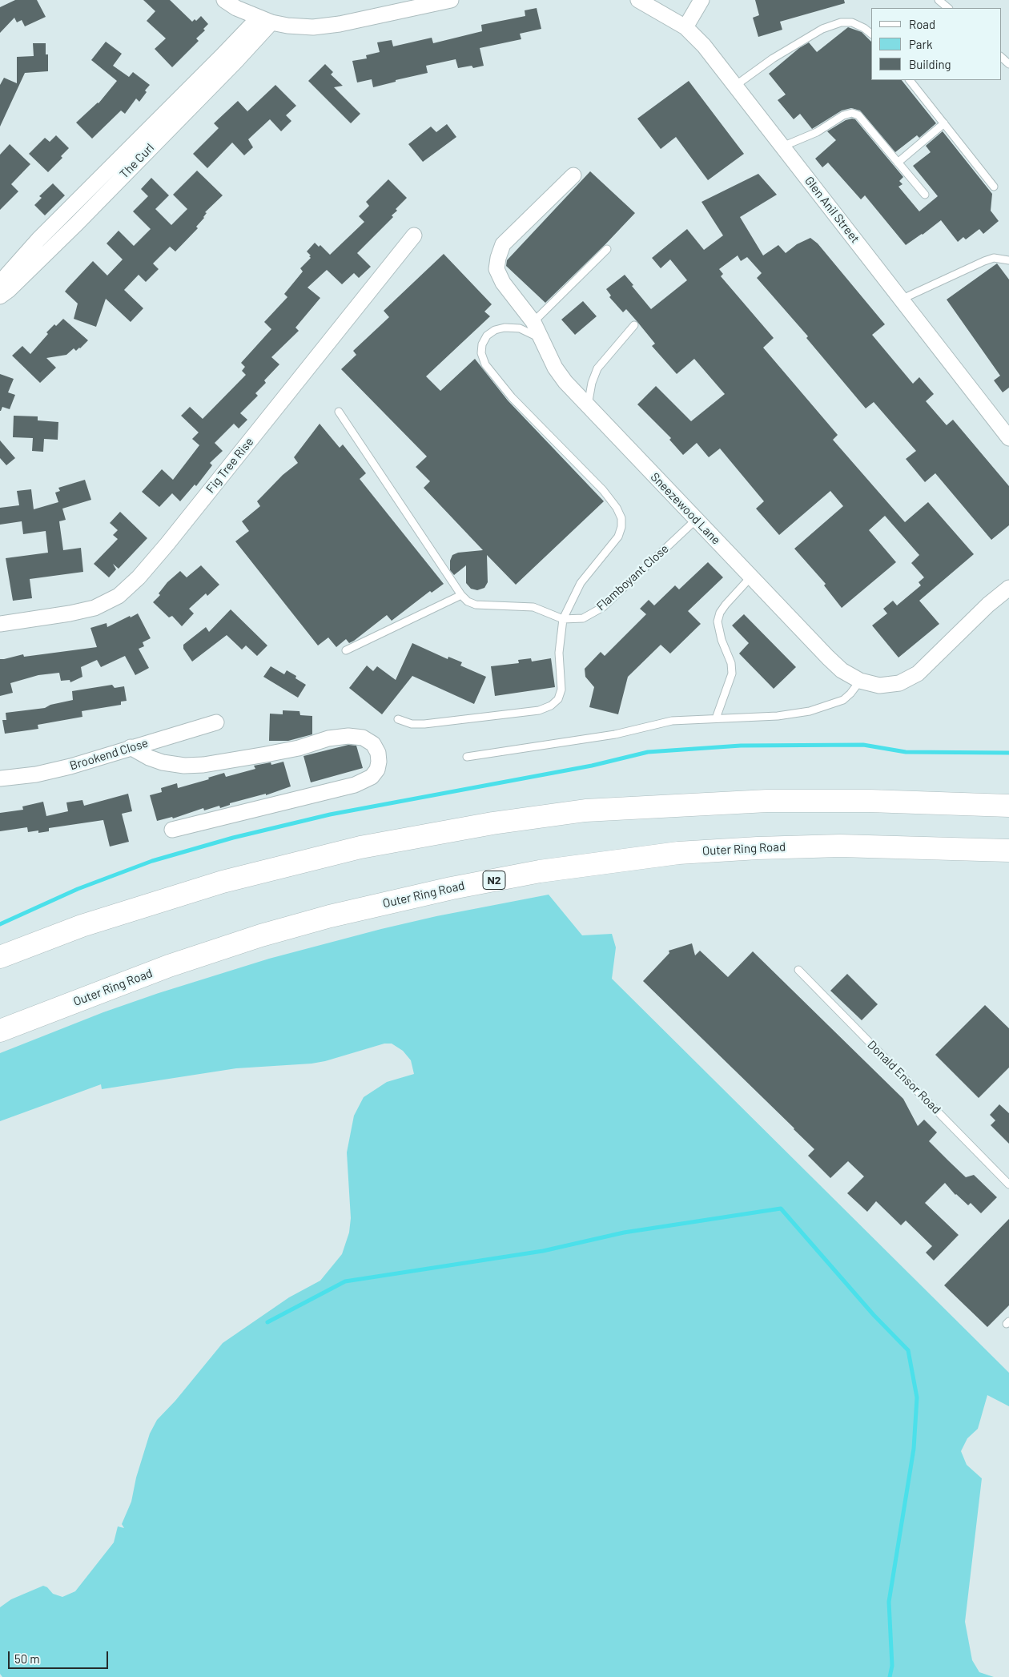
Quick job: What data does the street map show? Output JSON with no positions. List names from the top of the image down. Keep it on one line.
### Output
{"streets":{"highway":["Outer Ring Road","N2"],"street":["The Curl","Glen Anil Street","Fig Tree Rise","Sneezewood Lane","Brookend Close"],"lane":["Flamboyant Close","Donald Ensor Road"]},"crossings":[["Sneezewood Lane","Flamboyant Close"]],"legend":["Road","Park","Building"],"scale_bar":"50 m"}
